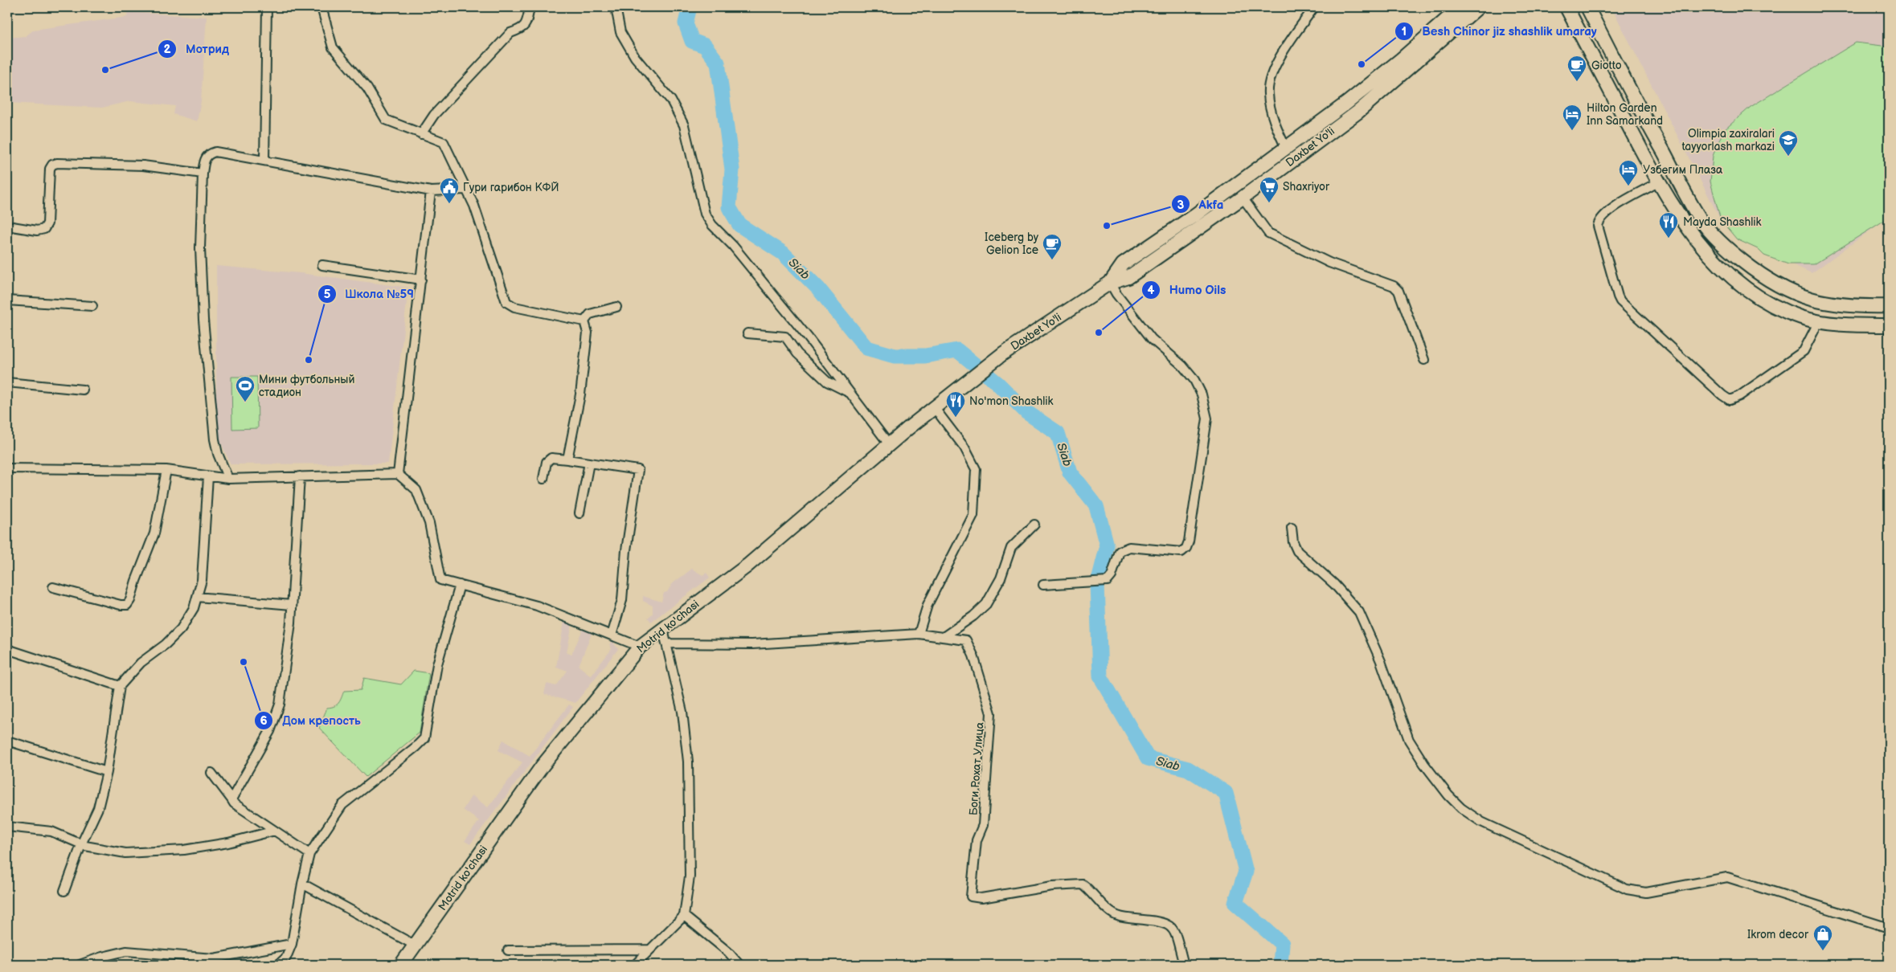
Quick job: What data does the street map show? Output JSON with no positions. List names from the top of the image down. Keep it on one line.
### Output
{"streets":{"main road":["Daxbet Yo'li","Motrid ko'chasi"],"street":["Боги Рохат Улица"]},"crossings":[["Daxbet Yo'li","Motrid ko'chasi"]],"water":["Siab"],"places":{"other":["Besh Chinor jiz shashlik umaray","Мотрид","Akfa","Humo Oils","Школа №59","Дом крепость"],"cafe":["Giotto","Iceberg by Gelion Ice"],"hotel":["Hilton Garden Inn Samarkand","Узбегим Плаза"],"school or university":["Olimpia zaxiralari tayyorlash markazi"],"supermarket":["Shaxriyor"],"public building":["Гури гарибон КФЙ"],"restaurant":["Mayda Shashlik","No'mon Shashlik"],"sports":["Мини футбольный стадион"],"shop":["Ikrom decor"]}}
